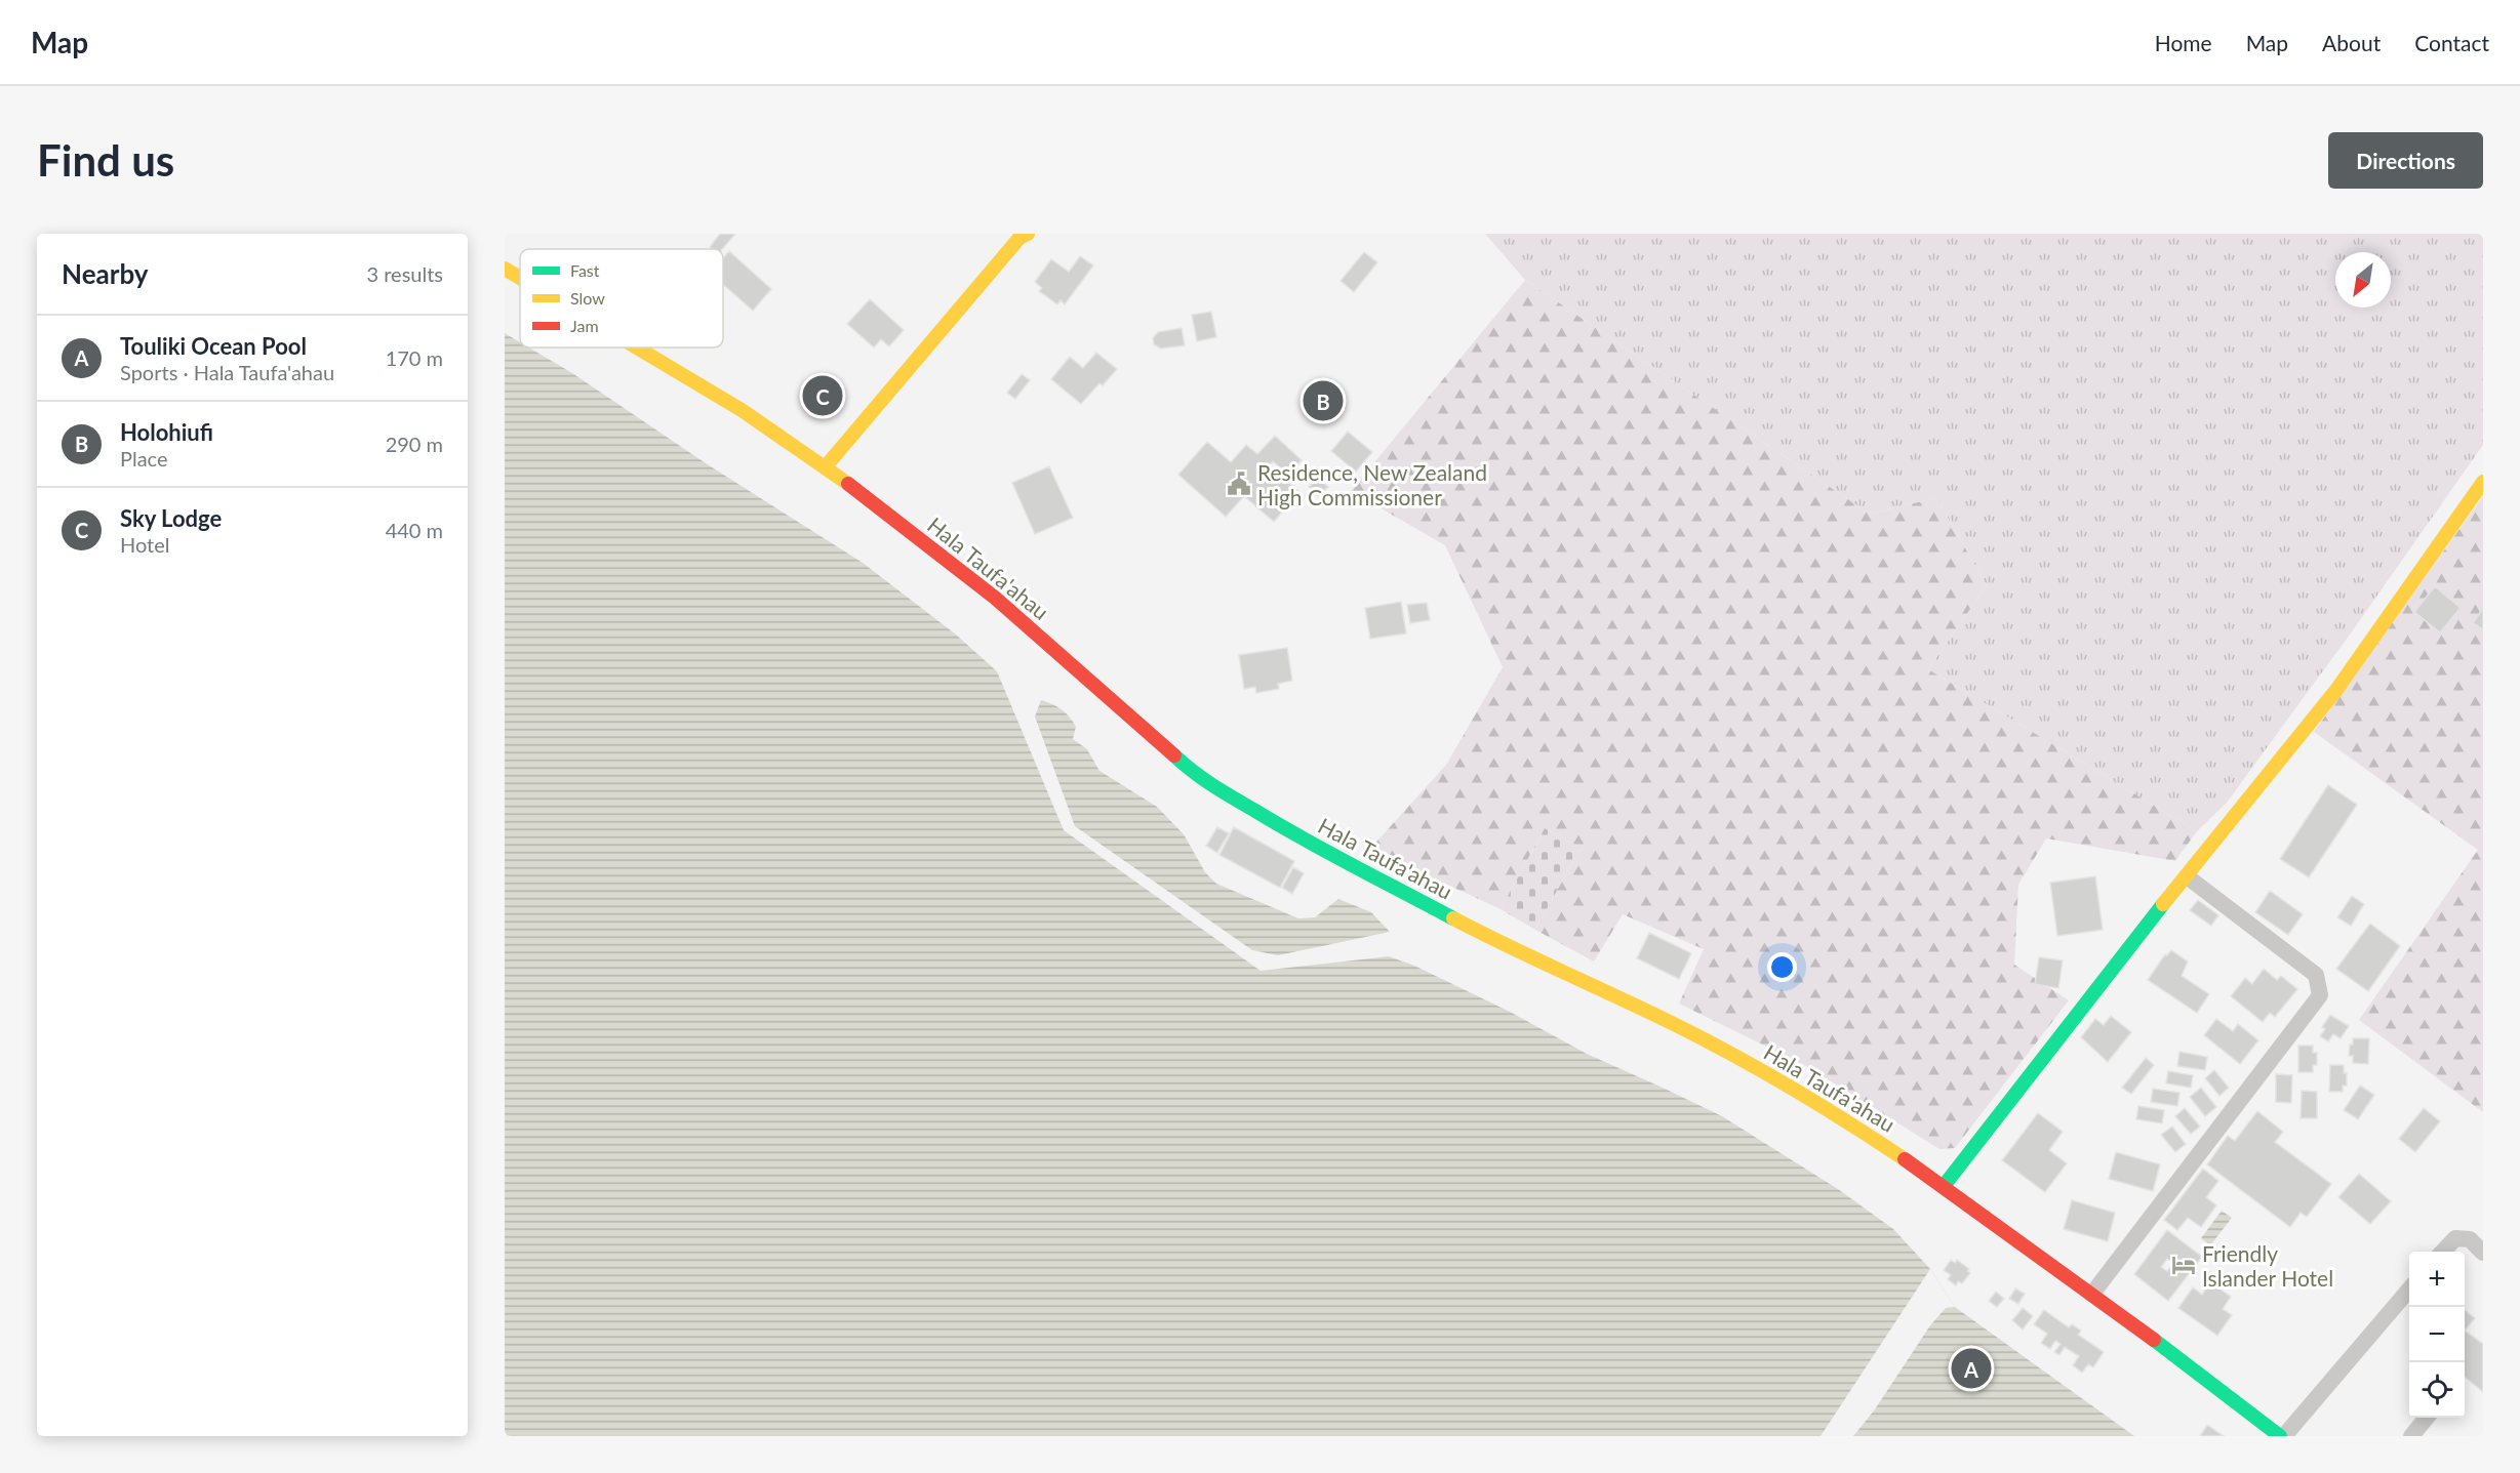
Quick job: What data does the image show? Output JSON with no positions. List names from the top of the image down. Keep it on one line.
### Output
{"streets":{"street":["Hala Taufa'ahau"]},"places":{"public building":["Residence, New Zealand High Commissioner"],"hotel":["Friendly Islander Hotel"]},"legend":["Fast","Slow","Jam"],"north":"bottom left","page":{"header":"Map","nav":["Home","Map","About","Contact"],"buttons":"Directions","title":"Find us","heading":["Nearby","3 results"],"list":[{"mark":"A","name":"Touliki Ocean Pool","note":"Sports · Hala Taufa'ahau","value":"170 m"},{"mark":"B","name":"Holohiufi","note":"Place","value":"290 m"},{"mark":"C","name":"Sky Lodge","note":"Hotel","value":"440 m"}],"pins":["C","B","A"],"map_buttons":["+","−"]}}
